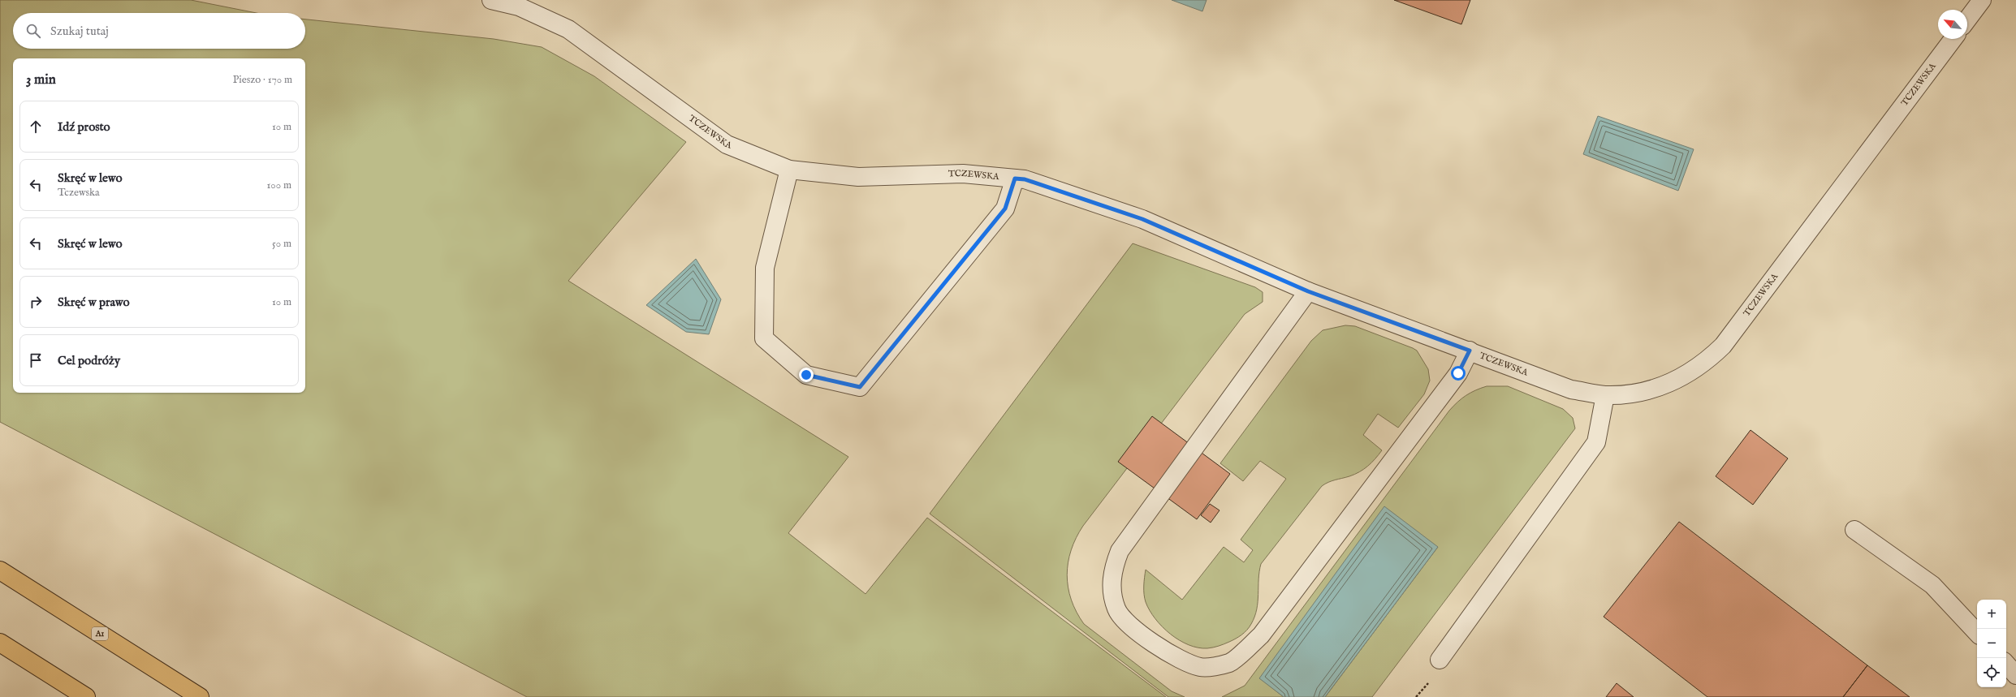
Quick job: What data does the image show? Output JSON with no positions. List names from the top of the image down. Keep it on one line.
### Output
{"streets":{"highway":["A1"],"street":["TCZEWSKA"]},"north":"top left","page":{"search":"Szukaj tutaj","heading":["3 min","Pieszo · 170 m"],"list":[["Idź prosto","10 m"],["Skręć w lewo","Tczewska","100 m"],["Skręć w lewo","50 m"],["Skręć w prawo","10 m"],"Cel podróży"],"map_buttons":["+","−"]}}
